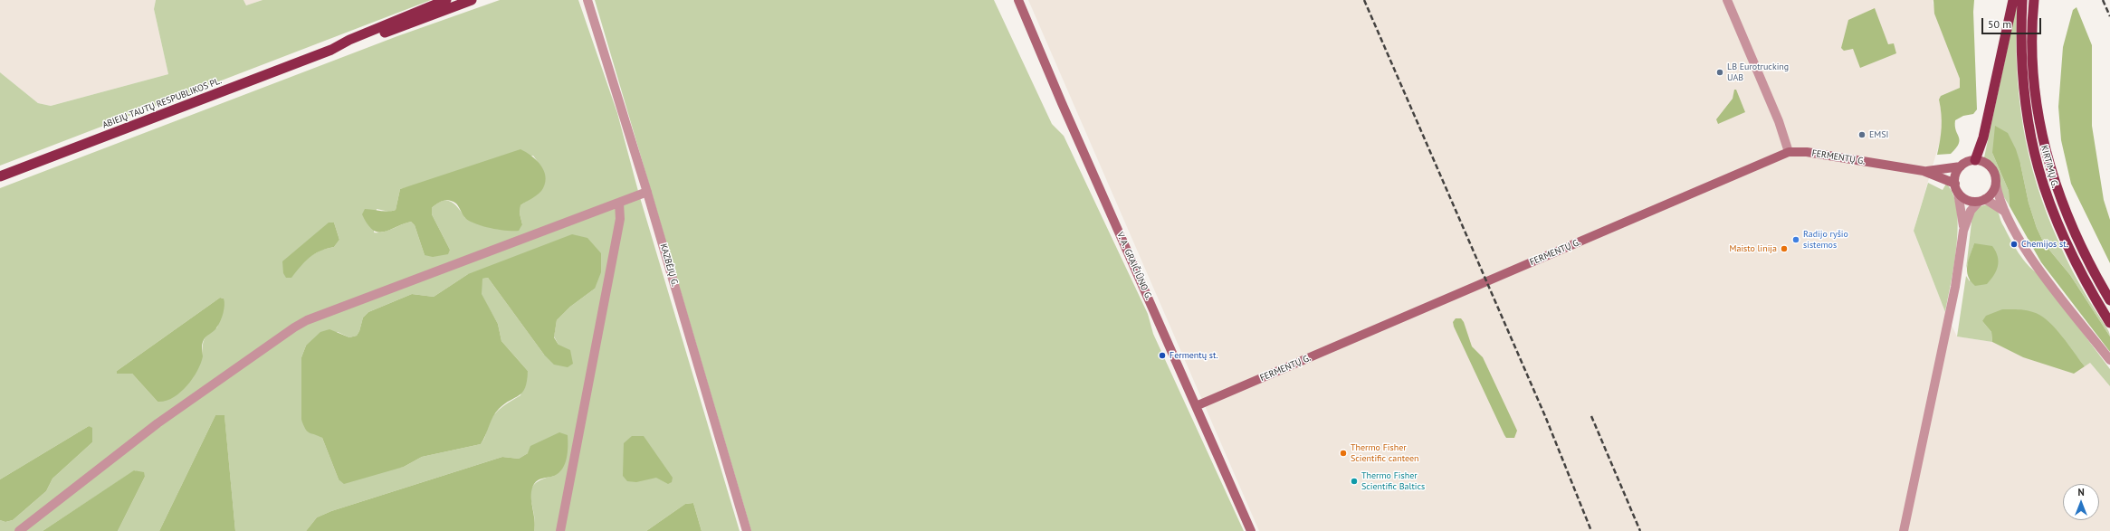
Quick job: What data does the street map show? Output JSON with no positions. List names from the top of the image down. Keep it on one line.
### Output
{"streets":{"highway":["ABIEJŲ TAUTŲ RESPUBLIKOS PL.","KIRTIMŲ G."],"main road":["FERMENTŲ G.","V. A. GRAIČIŪNO G."],"street":["KAZBĖJŲ G."]},"crossings":[["FERMENTŲ G.","V. A. GRAIČIŪNO G."]],"places":["LB Eurotrucking UAB","EMSI","Radijo ryšio sistemos","Chemijos st.","Maisto linija","Fermentų st.","Thermo Fisher Scientific canteen","Thermo Fisher Scientific Baltics"],"scale_bar":"50 m","north":"top"}
